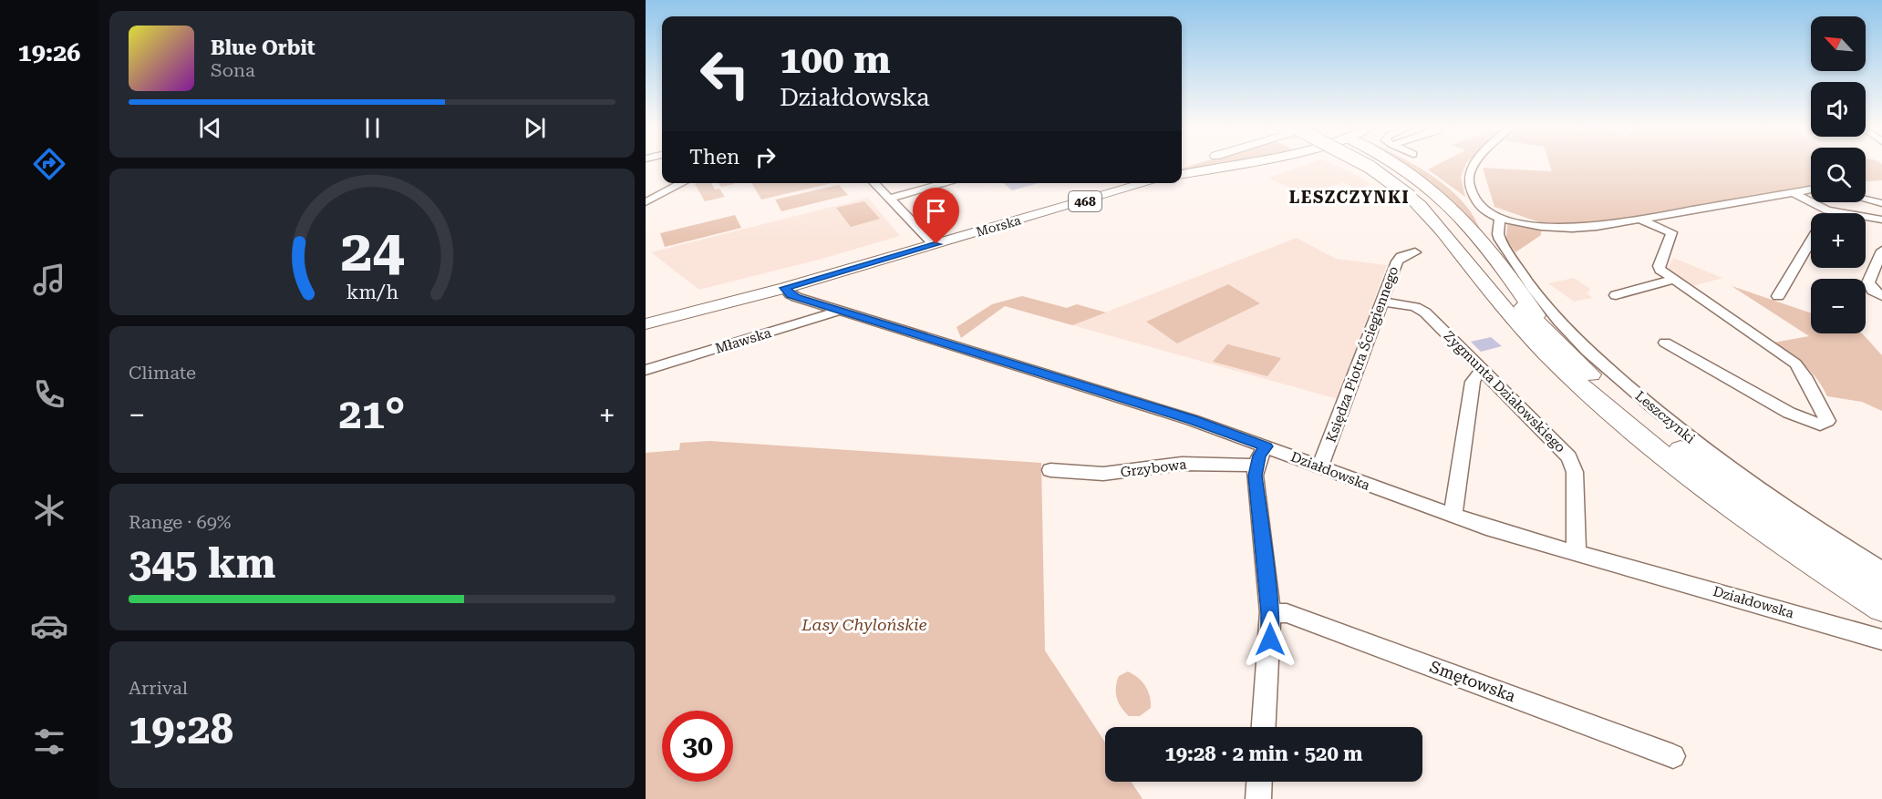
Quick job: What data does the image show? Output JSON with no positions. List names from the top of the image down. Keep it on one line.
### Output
{"streets":{"main road":["468","Morska"],"street":["Mławska","Księdza Piotra Ściegiennego","Zygmunta Działowskiego","Leszczynki","Grzybowa","Działdowska","Smętowska"]},"crossings":[["Morska","Działdowska"],["Mławska","Działdowska"],["Księdza Piotra Ściegiennego","Zygmunta Działowskiego"],["Księdza Piotra Ściegiennego","Działdowska"],["Zygmunta Działowskiego","Działdowska"]],"districts":["LESZCZYNKI"],"parks":["Lasy Chylońskie"],"north":"top left","page":{"tabs":"19:26","map_buttons":["+","−"],"turn":["100 m","Działdowska"],"song":["Blue Orbit","Sona"],"then":"Then","tile":["Climate",["Range · 69%","345 km"],["Arrival","19:28"]],"heat":["−","21°","+"],"limit":"30","trip":"19:28 · 2 min · 520 m","gauge":["24","km/h"]}}
